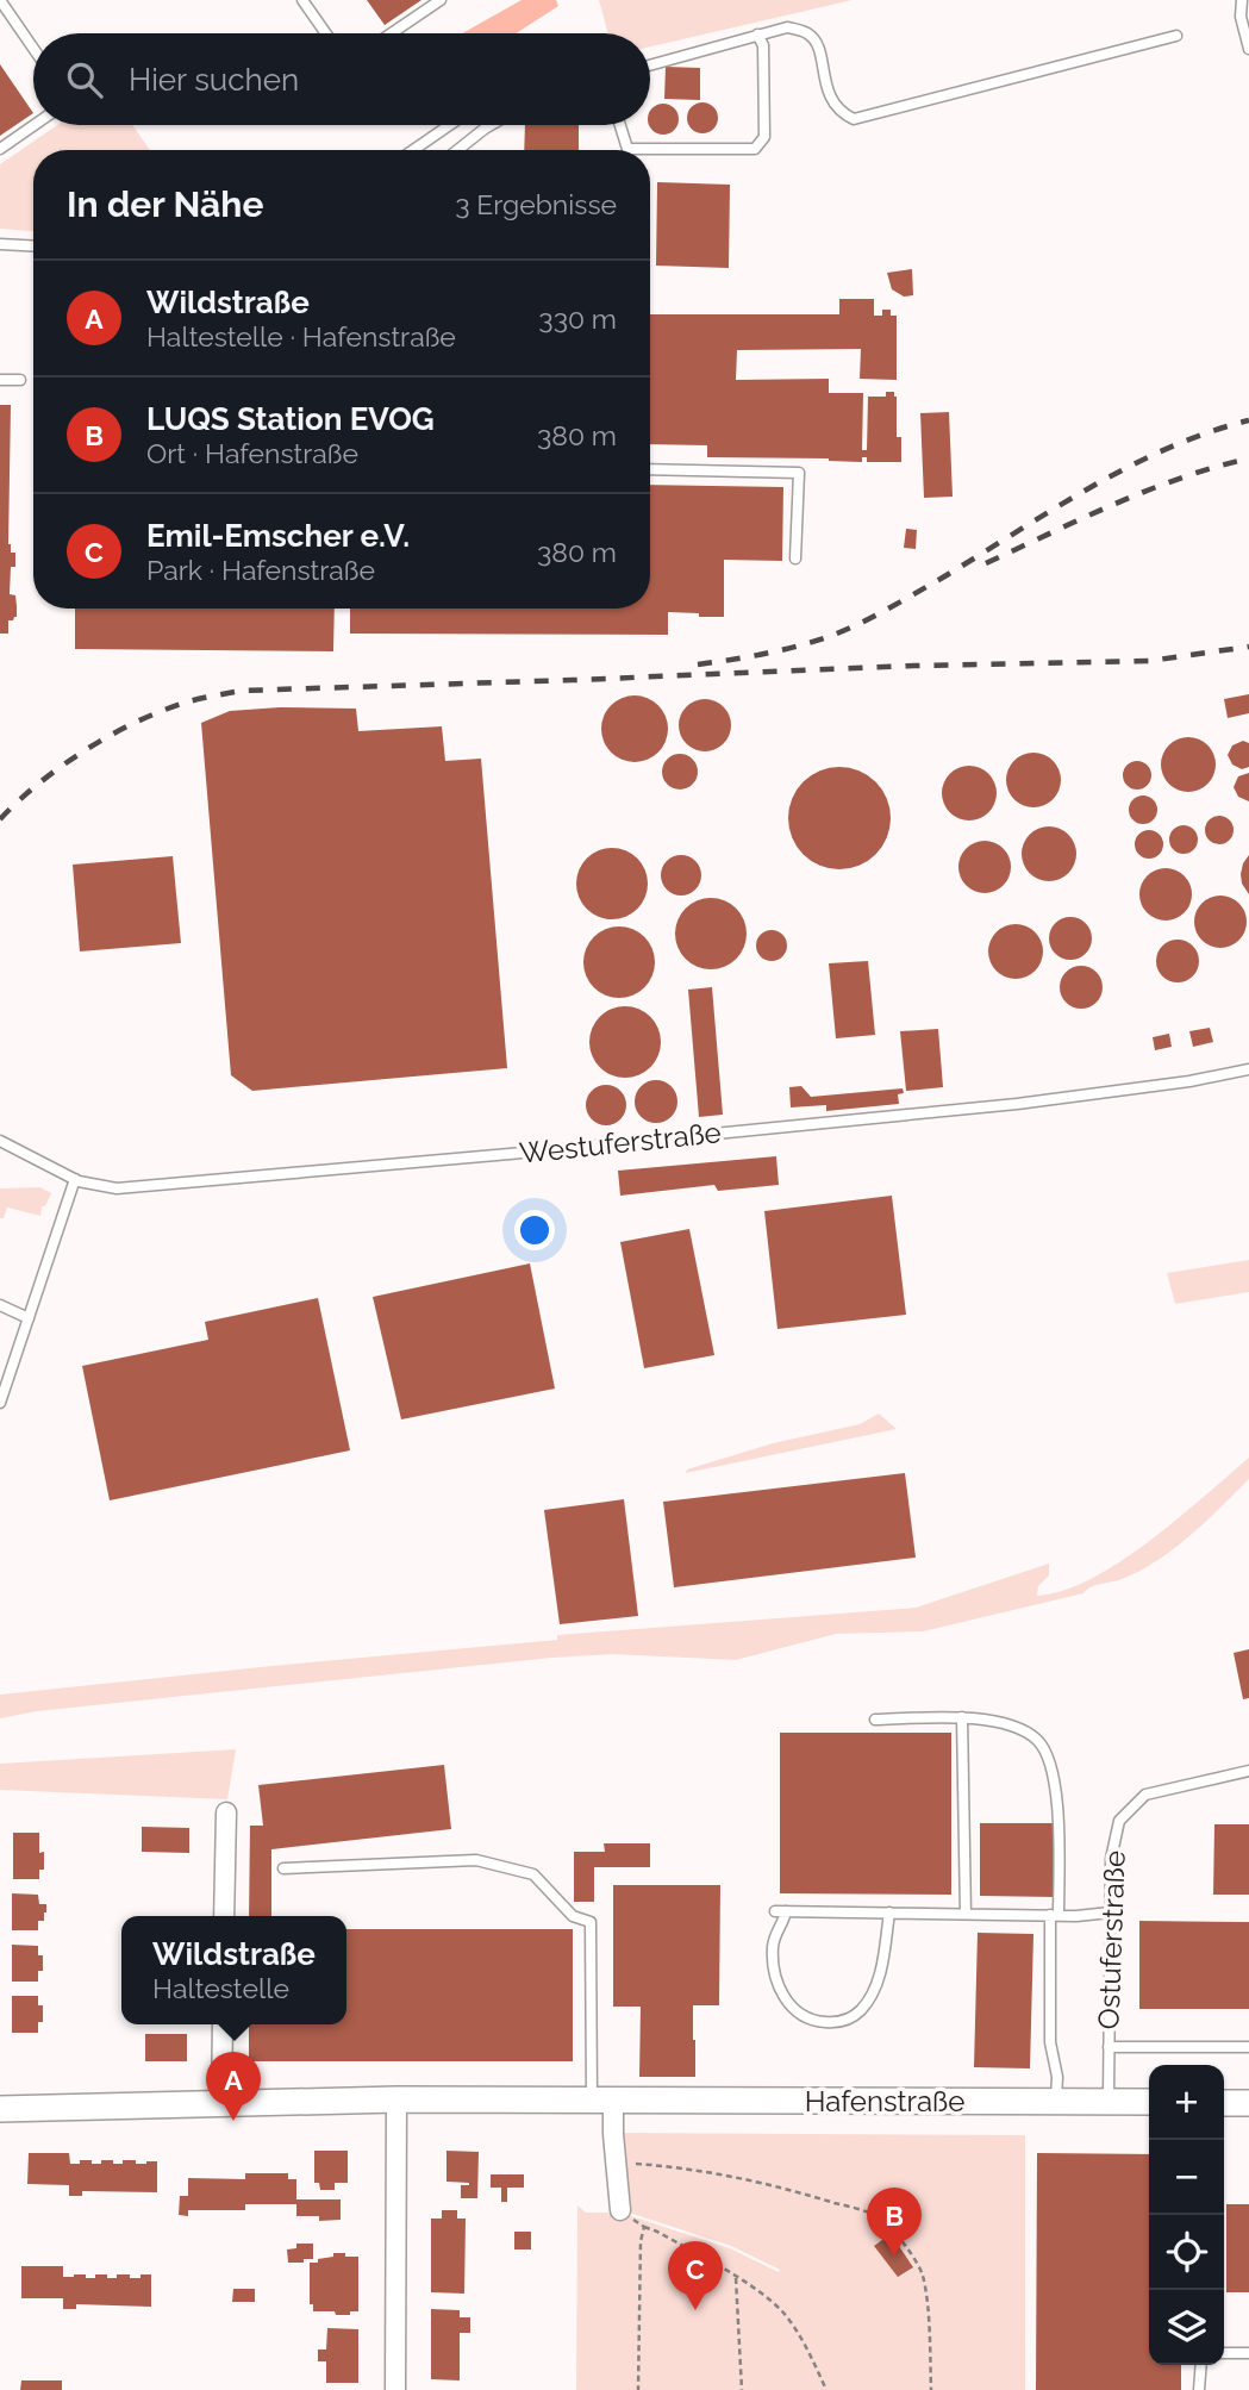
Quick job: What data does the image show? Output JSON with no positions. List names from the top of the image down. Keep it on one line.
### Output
{"streets":{"street":["Hafenstraße"],"lane":["Westuferstraße","Ostuferstraße"]},"crossings":[["Ostuferstraße","Hafenstraße"]],"page":{"search":"Hier suchen","heading":["In der Nähe","3 Ergebnisse"],"list":[{"mark":"A","name":"Wildstraße","note":"Haltestelle · Hafenstraße","value":"330 m"},{"mark":"B","name":"LUQS Station EVOG","note":"Ort · Hafenstraße","value":"380 m"},{"mark":"C","name":"Emil-Emscher e.V.","note":"Park · Hafenstraße","value":"380 m"}],"popup":["Wildstraße","Haltestelle"],"pins":["A","B","C"],"map_buttons":["+","−"]}}
